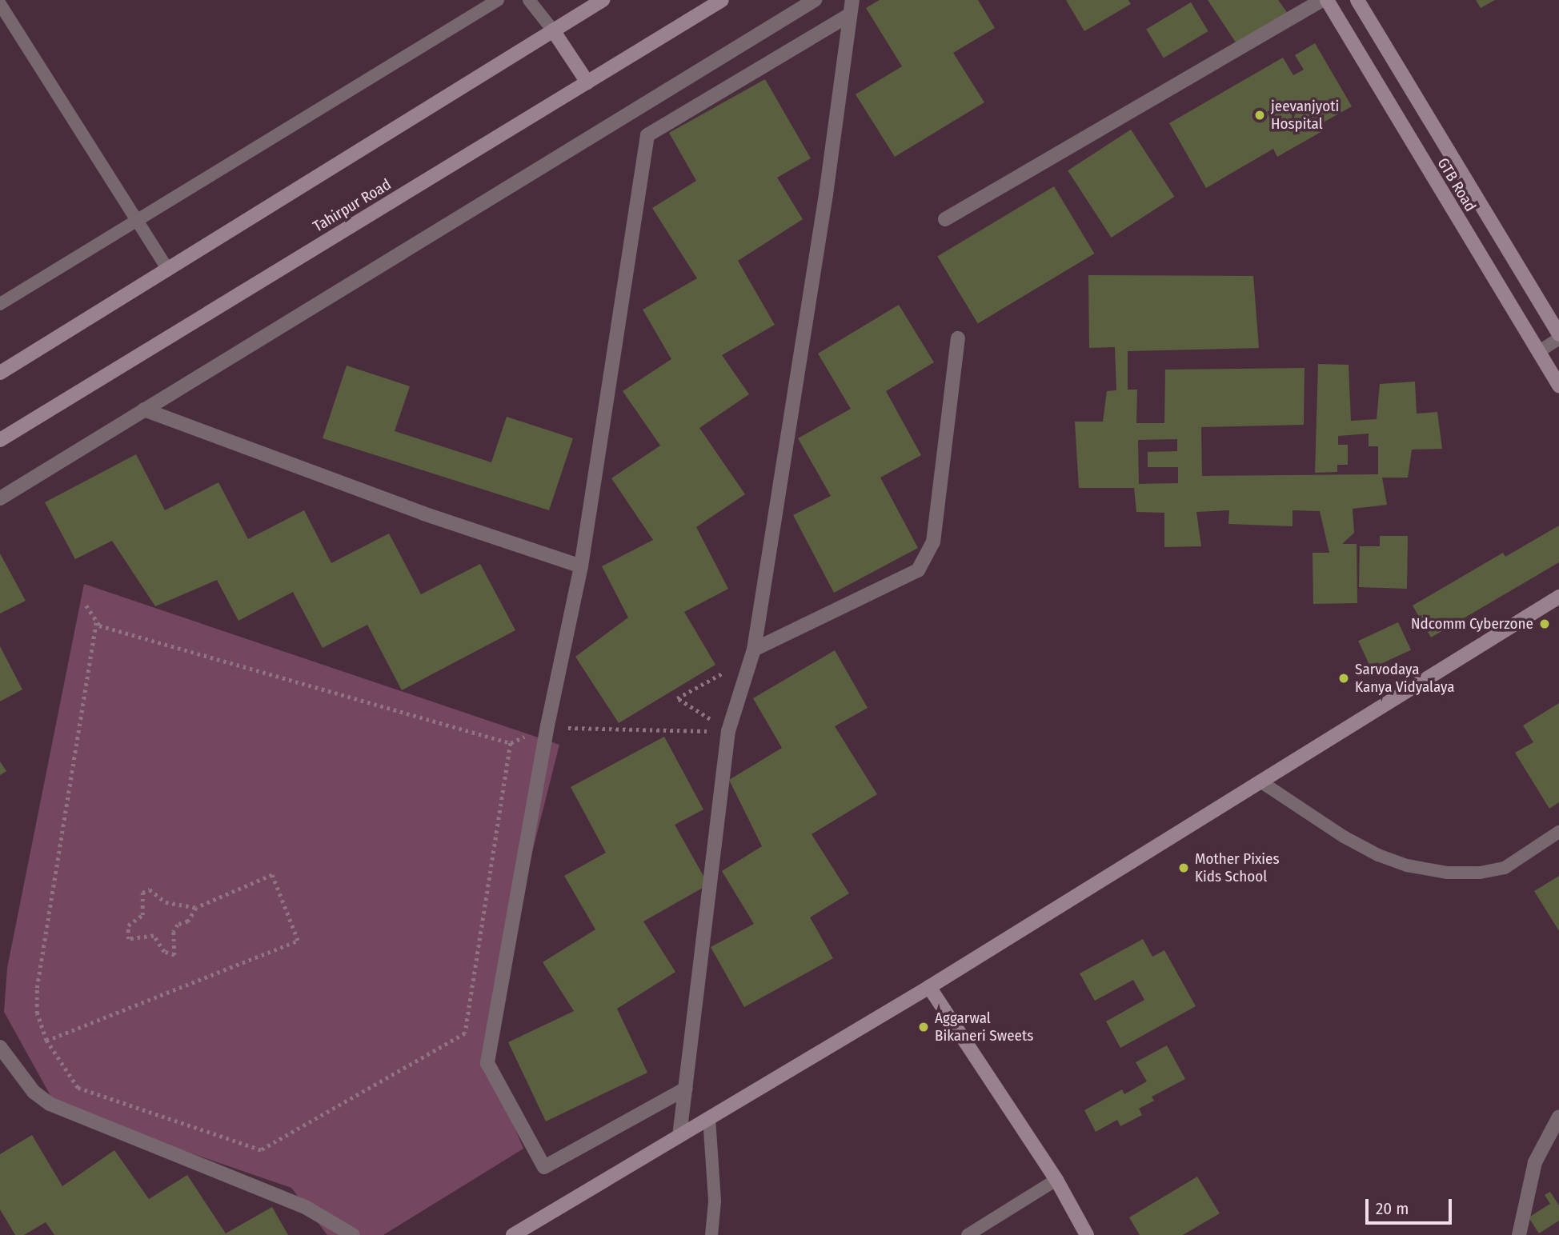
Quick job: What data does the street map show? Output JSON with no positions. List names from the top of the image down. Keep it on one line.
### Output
{"streets":{"street":["GTB Road","Tahirpur Road"]},"places":["jeevanjyoti Hospital","Ndcomm Cyberzone","Sarvodaya Kanya Vidyalaya","Mother Pixies Kids School","Aggarwal Bikaneri Sweets"],"scale_bar":"20 m"}
